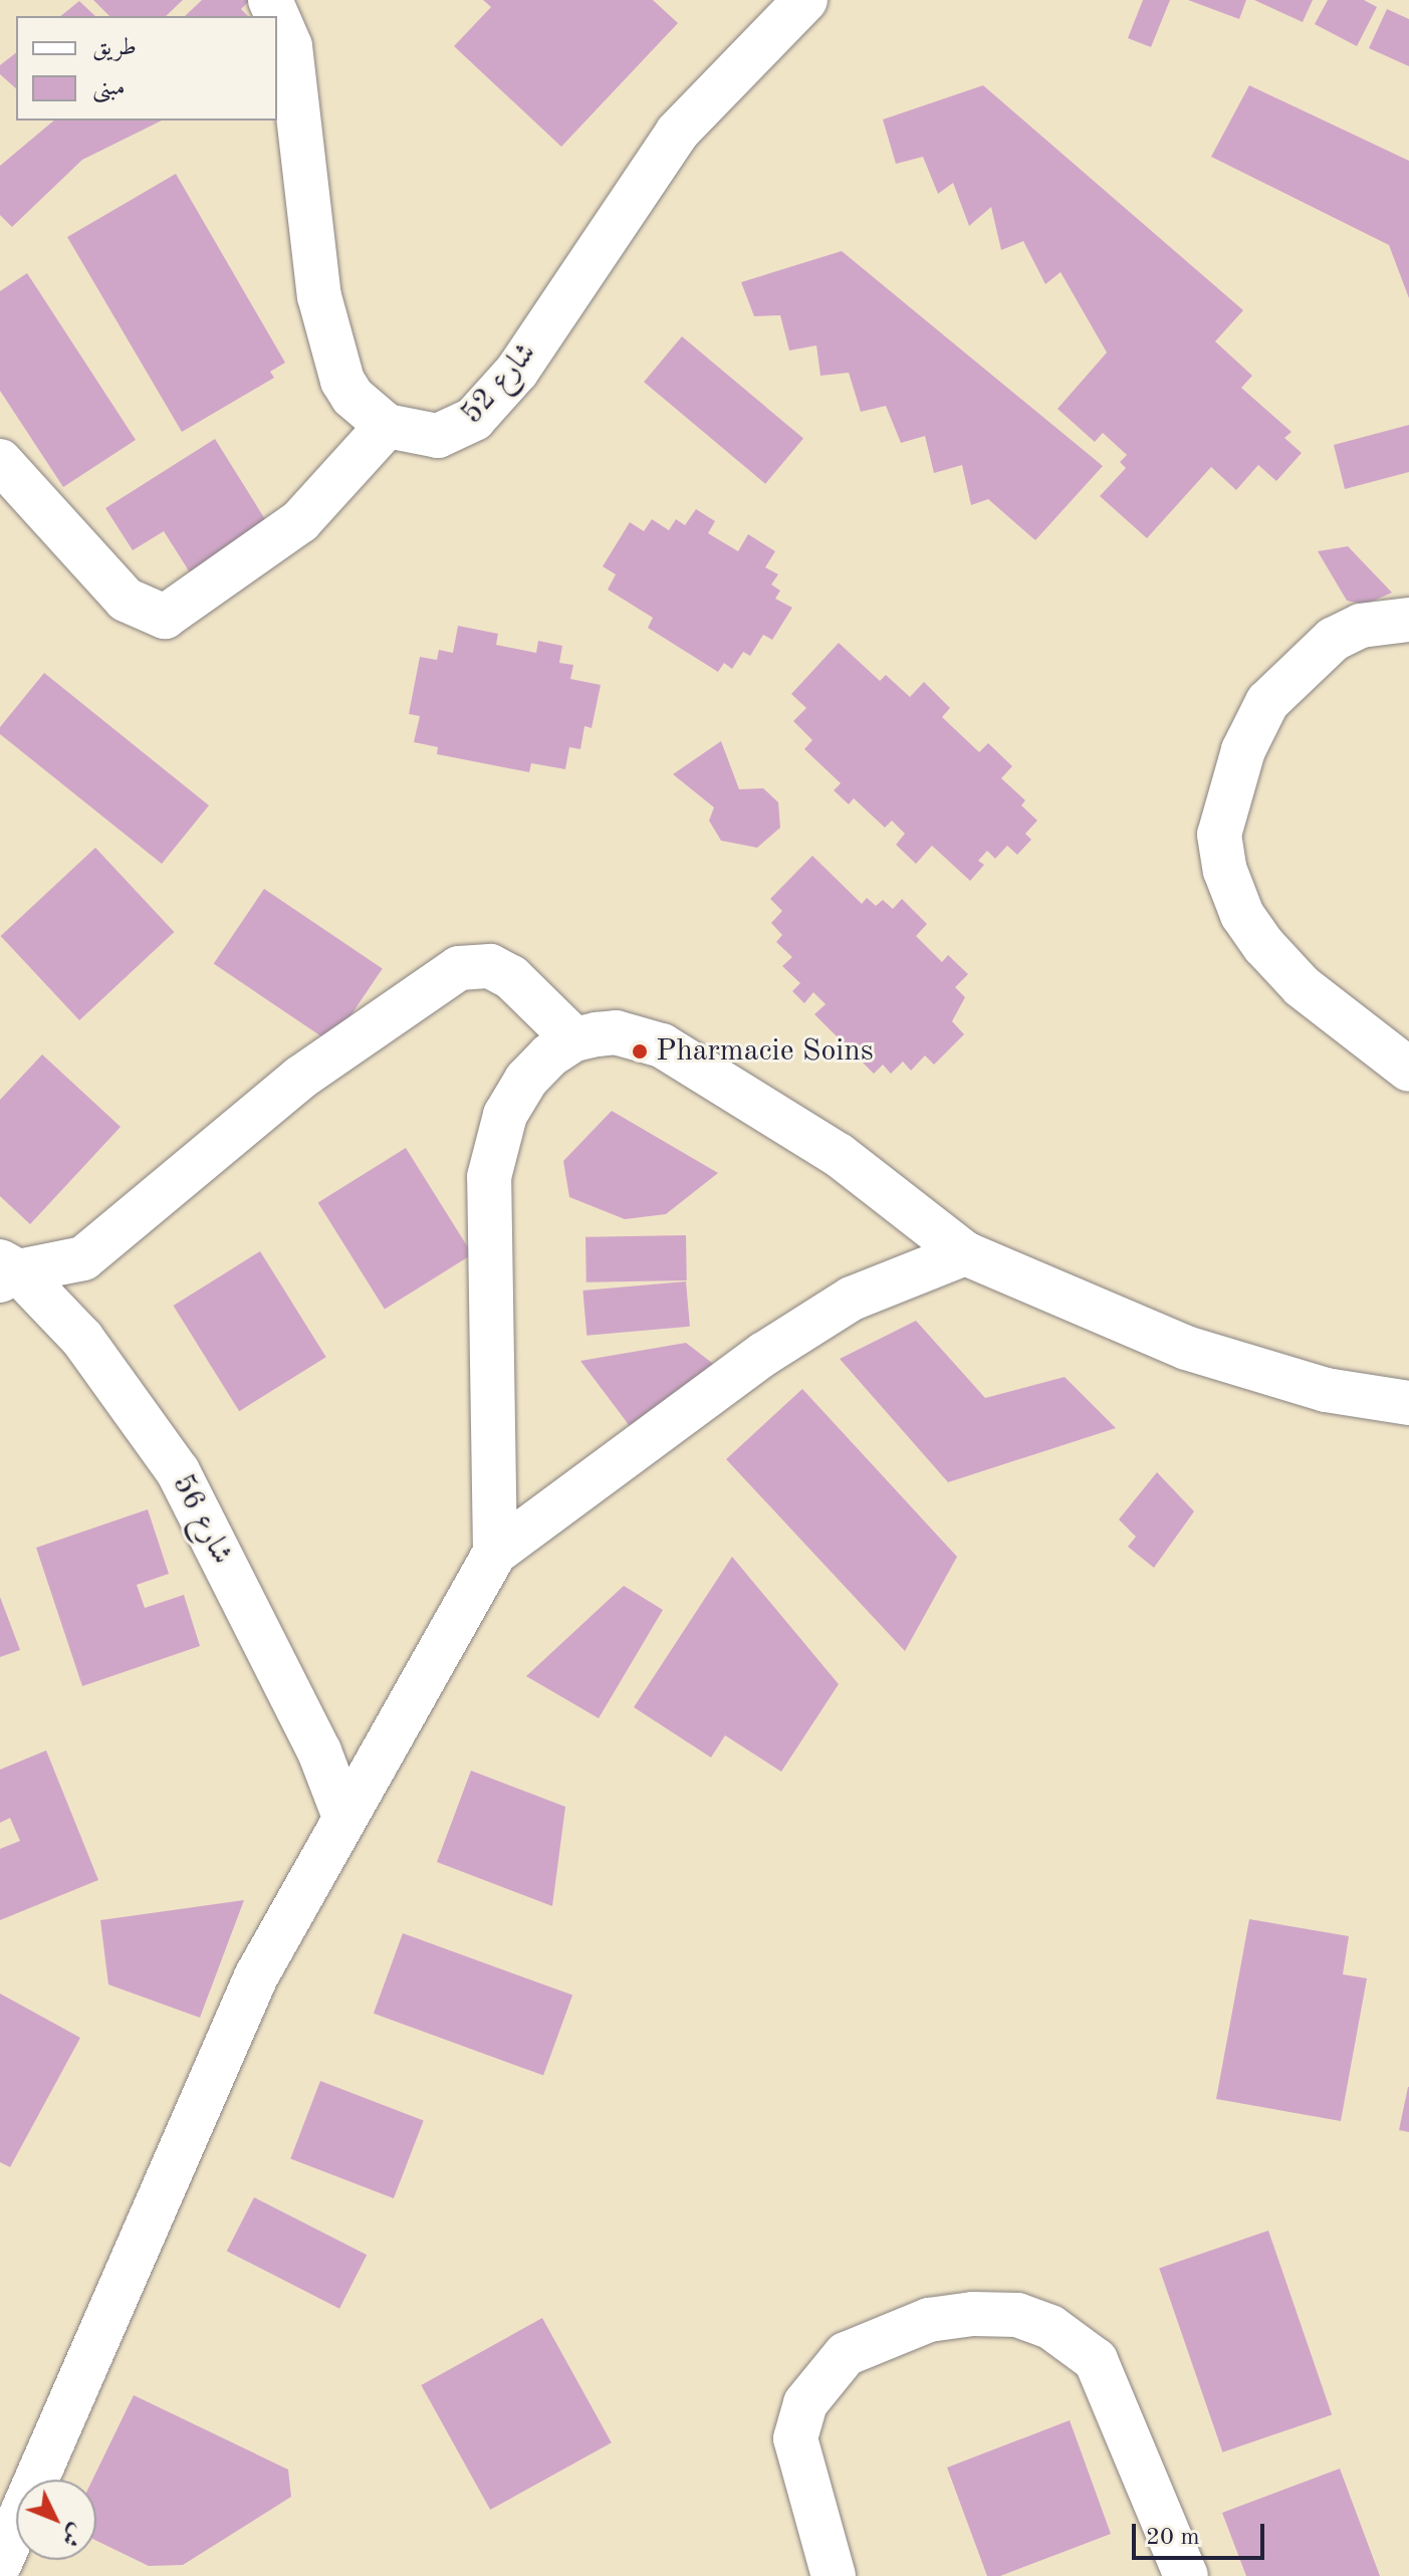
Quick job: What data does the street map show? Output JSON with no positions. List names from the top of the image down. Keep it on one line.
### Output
{"streets":{"street":["شارع 52","شارع 56"]},"places":["Pharmacie Soins"],"legend":["طريق","مبنى"],"scale_bar":"20 m","north":"bottom right"}
